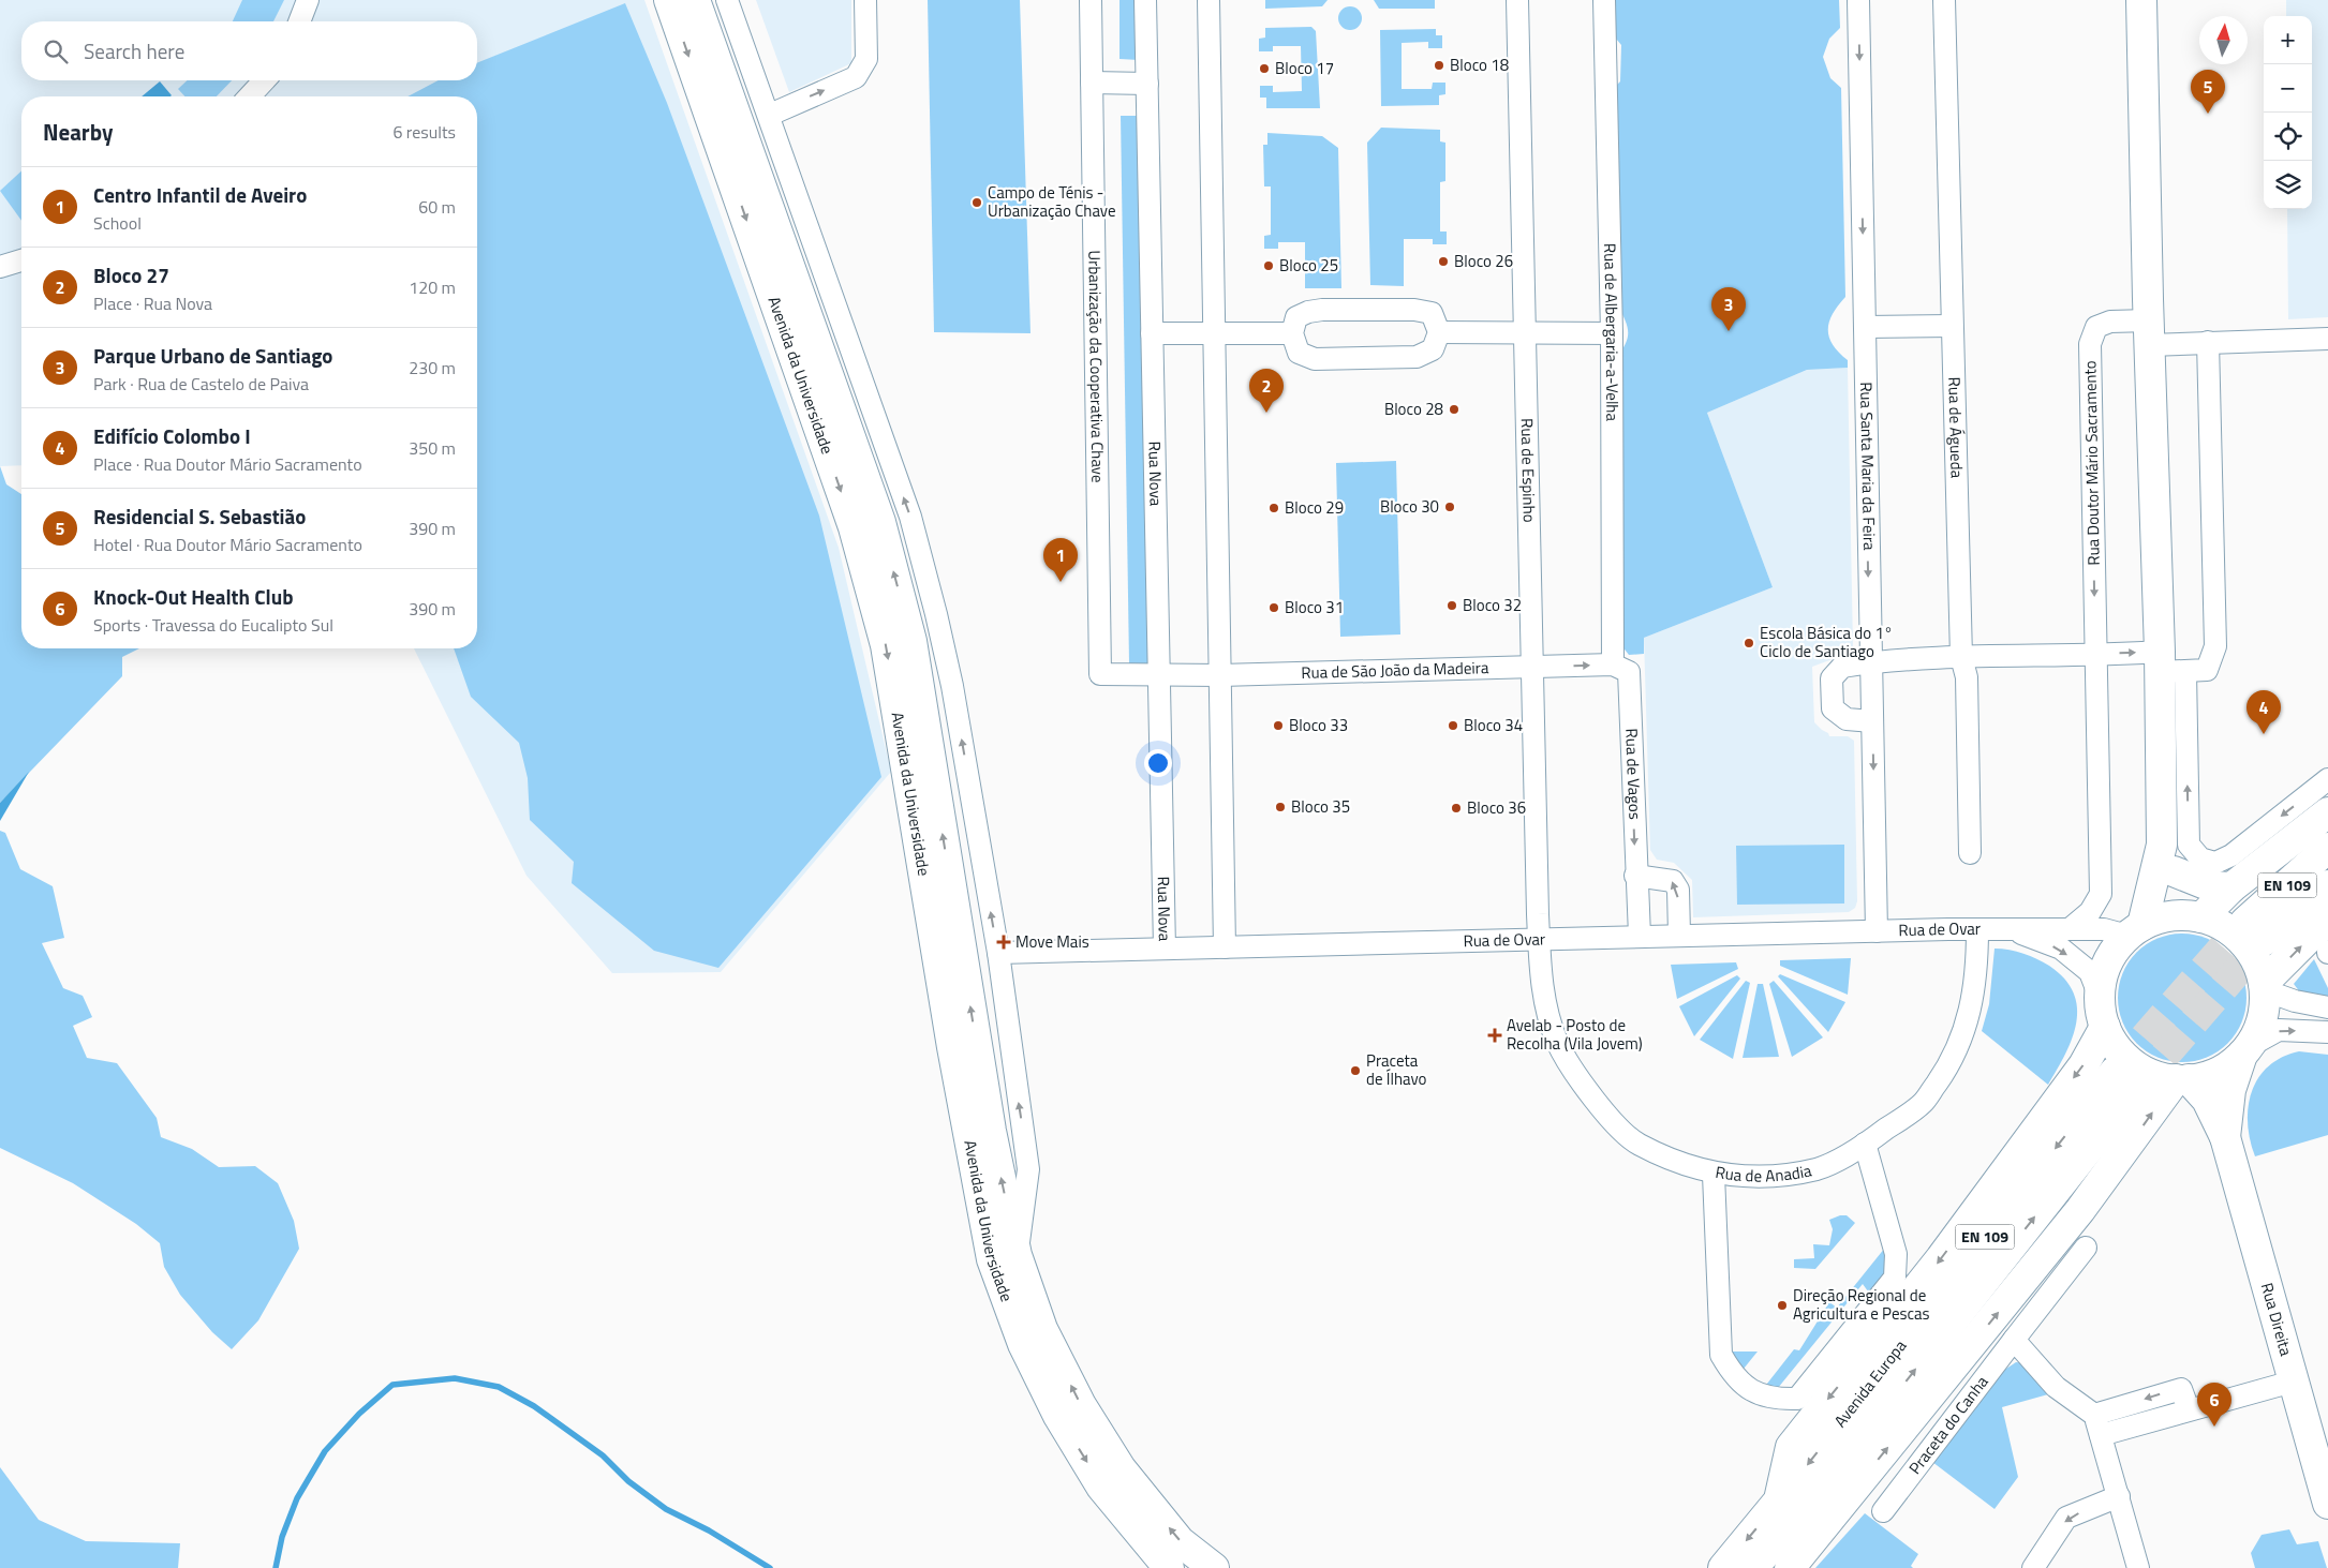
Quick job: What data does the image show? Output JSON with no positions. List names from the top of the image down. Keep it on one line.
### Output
{"streets":{"main road":["Avenida da Universidade","EN 109","Rua Direita","Avenida Europa"],"street":["Rua de Albergaria-a-Velha","Urbanização da Cooperativa Chave","Rua de Águeda","Rua Doutor Mário Sacramento","Rua Santa Maria da Feira","Rua de Espinho","Rua Nova","Rua de São João da Madeira","Rua de Vagos","Rua de Ovar","Rua de Anadia","Praceta do Canha"]},"crossings":[["Rua de Albergaria-a-Velha","Rua de São João da Madeira"],["Rua de Albergaria-a-Velha","Rua de Vagos"],["Urbanização da Cooperativa Chave","Rua Nova"],["Urbanização da Cooperativa Chave","Rua de São João da Madeira"],["Avenida da Universidade","Rua de Ovar"],["Rua Doutor Mário Sacramento","Rua de Ovar"],["Rua Santa Maria da Feira","Rua de Ovar"],["Rua de Espinho","Rua de São João da Madeira"],["Rua de Espinho","Rua de Ovar"],["Rua de Espinho","Rua de Anadia"],["Rua Nova","Rua de São João da Madeira"],["Rua Nova","Rua de Ovar"],["Rua de São João da Madeira","Rua de Vagos"],["Rua de Vagos","Rua de Ovar"],["Rua de Ovar","Rua de Anadia"]],"one_way":["Rua Doutor Mário Sacramento","Rua Santa Maria da Feira","Rua de Vagos"],"places":{"other":["Bloco 18","Bloco 17","Campo de Ténis - Urbanização Chave","Bloco 26","Bloco 25","Bloco 28","Bloco 30","Bloco 29","Bloco 32","Bloco 31","Escola Básica do 1° Ciclo de Santiago","Bloco 33","Bloco 34","Bloco 35","Bloco 36","Praceta de Ílhavo","Direção Regional de Agricultura e Pescas"],"health":["Move Mais","Avelab - Posto de Recolha (Vila Jovem)"]},"north":"top","page":{"map_buttons":["+","−"],"search":"Search here","pins":["5","3","2","1","4","6"],"heading":["Nearby","6 results"],"list":[{"mark":"1","name":"Centro Infantil de Aveiro","note":"School","value":"60 m"},{"mark":"2","name":"Bloco 27","note":"Place · Rua Nova","value":"120 m"},{"mark":"3","name":"Parque Urbano de Santiago","note":"Park · Rua de Castelo de Paiva","value":"230 m"},{"mark":"4","name":"Edifício Colombo I","note":"Place · Rua Doutor Mário Sacramento","value":"350 m"},{"mark":"5","name":"Residencial S. Sebastião","note":"Hotel · Rua Doutor Mário Sacramento","value":"390 m"},{"mark":"6","name":"Knock-Out Health Club","note":"Sports · Travessa do Eucalipto Sul","value":"390 m"}]}}
